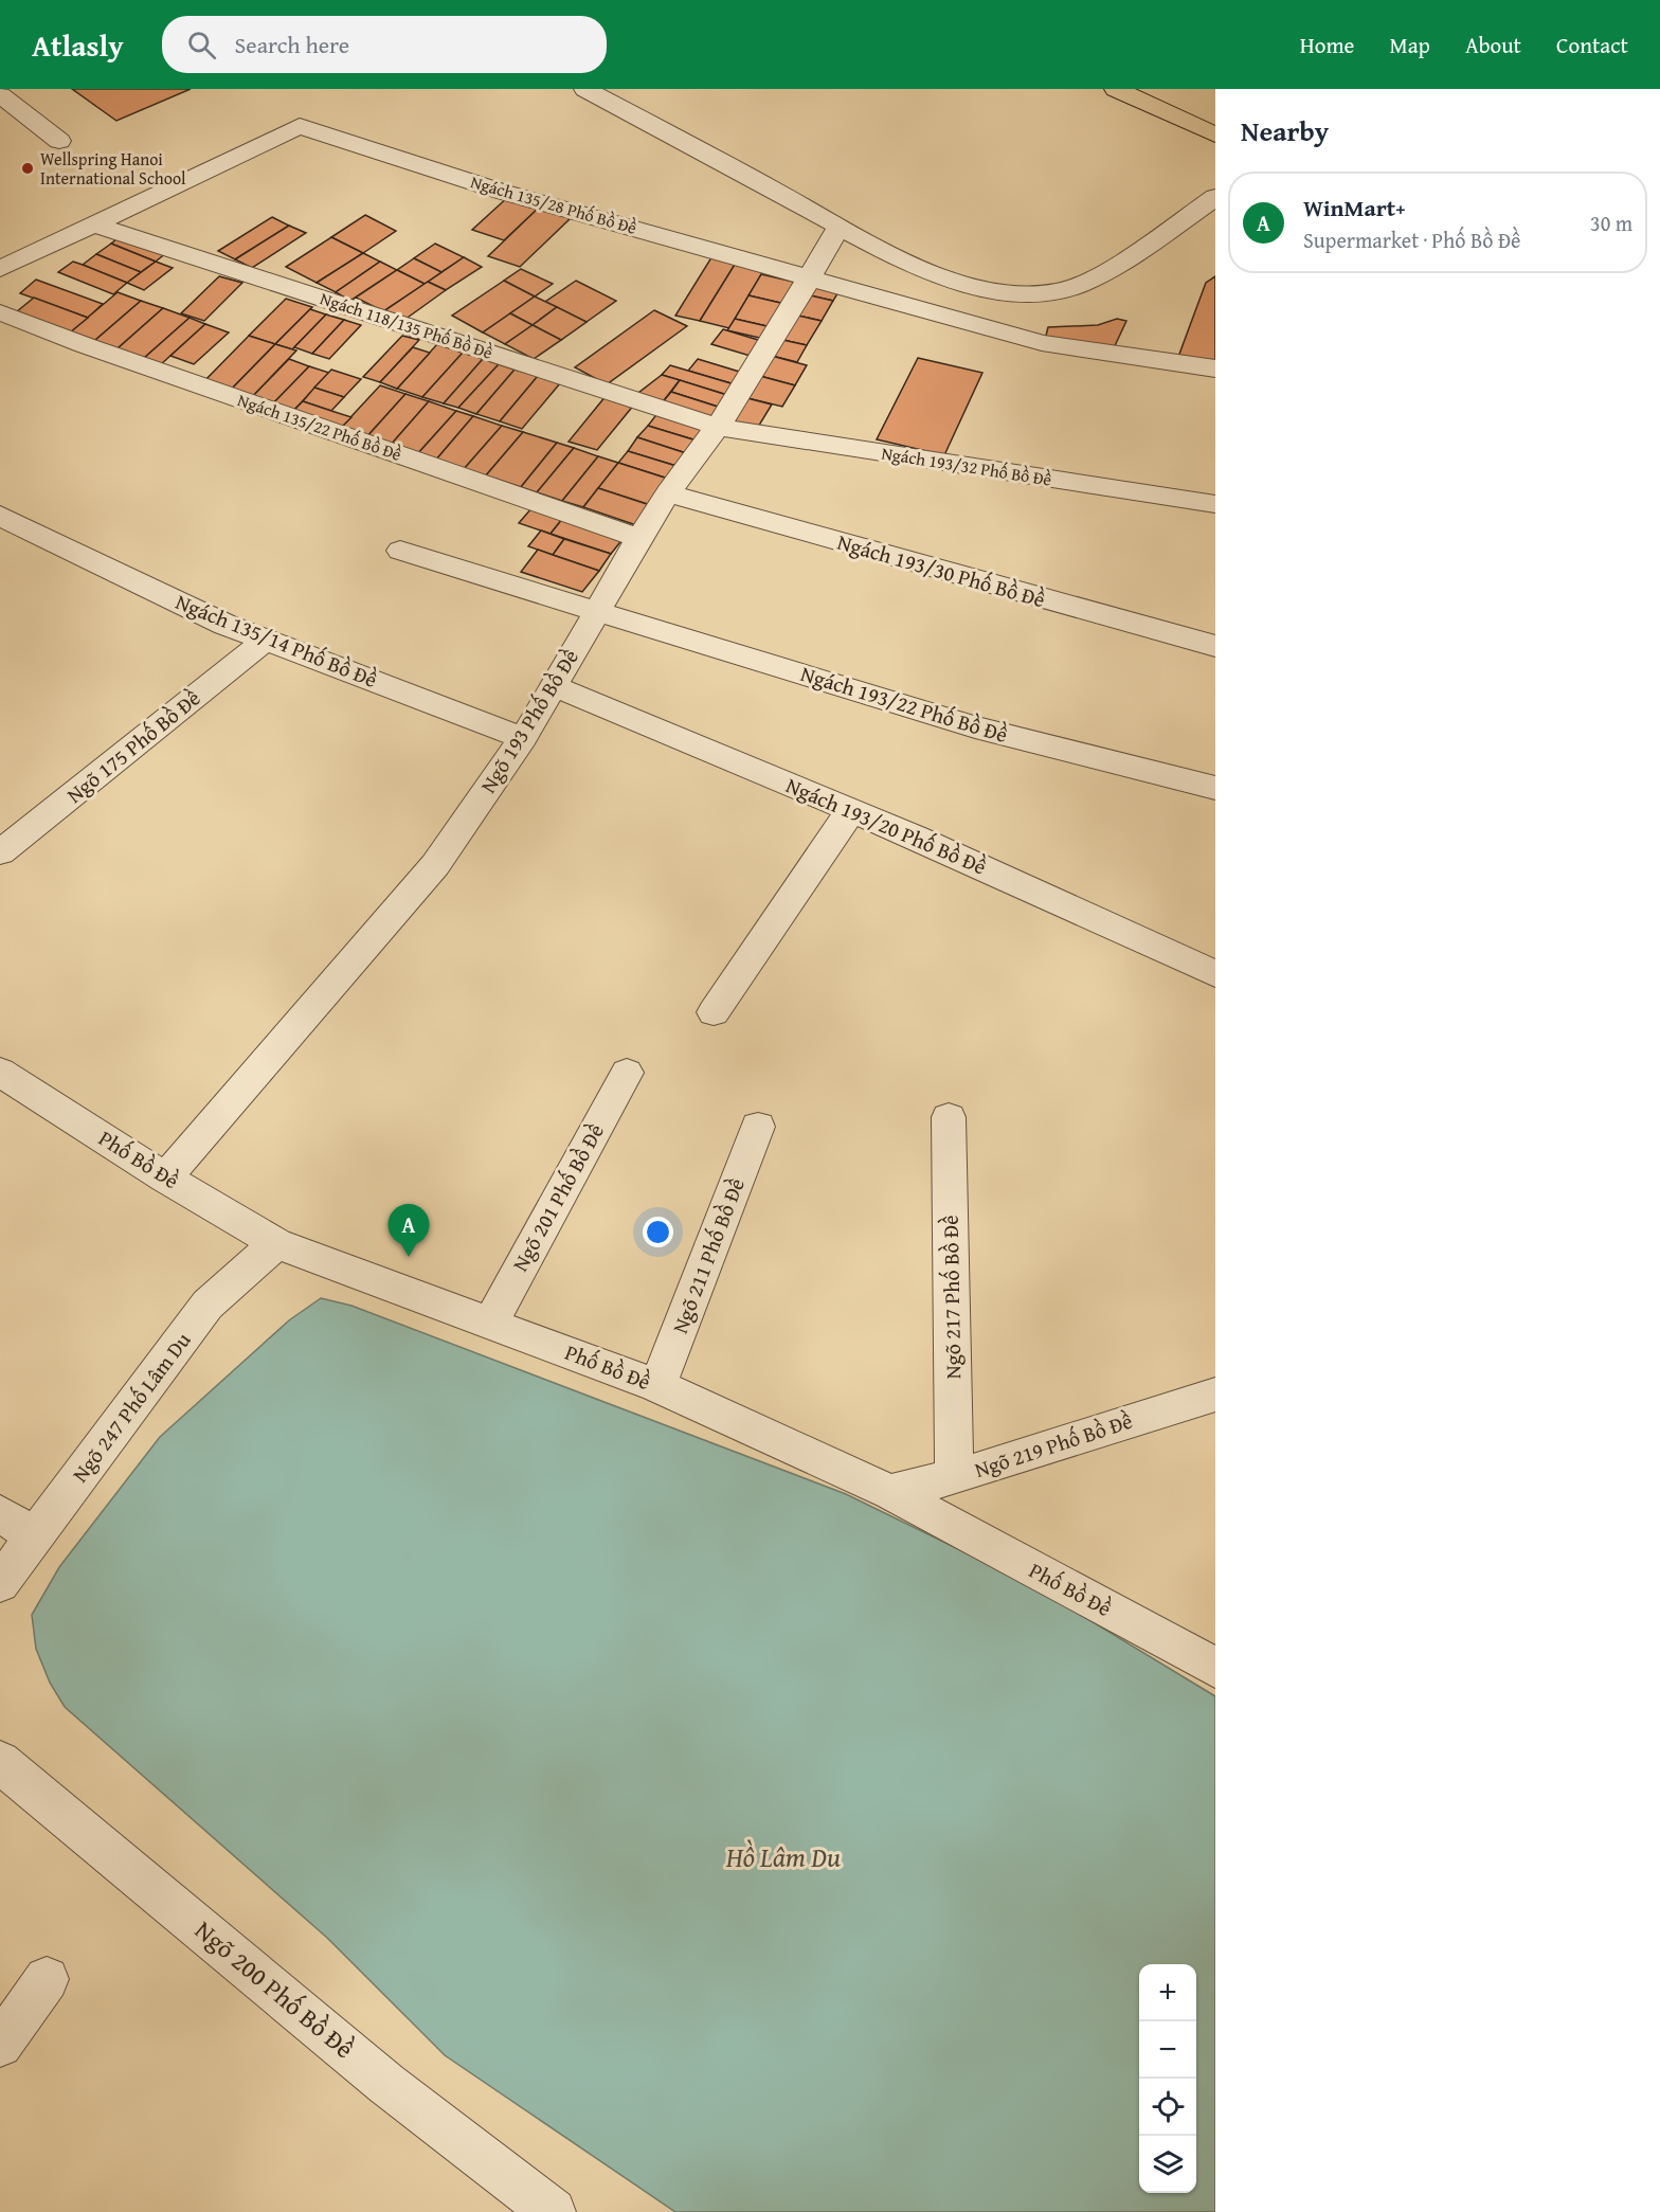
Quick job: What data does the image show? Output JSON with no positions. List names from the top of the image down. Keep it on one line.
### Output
{"streets":{"street":["Ngách 135/28 Phố Bồ Đề","Ngách 118/135 Phố Bồ Đề","Ngách 135/22 Phố Bồ Đề","Ngách 193/32 Phố Bồ Đề","Ngách 193/30 Phố Bồ Đề","Ngách 135/14 Phố Bồ Đề","Ngách 193/22 Phố Bồ Đề","Ngõ 193 Phố Bồ Đề","Ngõ 175 Phố Bồ Đề","Ngách 193/20 Phố Bồ Đề","Phố Bồ Đề","Ngõ 201 Phố Bồ Đề","Ngõ 211 Phố Bồ Đề","Ngõ 217 Phố Bồ Đề","Ngõ 247 Phố Lâm Du","Ngõ 219 Phố Bồ Đề","Ngõ 200 Phố Bồ Đề"]},"crossings":[["Ngách 135/28 Phố Bồ Đề","Ngách 118/135 Phố Bồ Đề"],["Ngách 135/28 Phố Bồ Đề","Ngõ 193 Phố Bồ Đề"],["Ngách 118/135 Phố Bồ Đề","Ngách 193/32 Phố Bồ Đề"],["Ngách 118/135 Phố Bồ Đề","Ngõ 193 Phố Bồ Đề"],["Ngách 135/22 Phố Bồ Đề","Ngõ 193 Phố Bồ Đề"],["Ngách 193/32 Phố Bồ Đề","Ngõ 193 Phố Bồ Đề"],["Ngách 193/30 Phố Bồ Đề","Ngõ 193 Phố Bồ Đề"],["Ngách 135/14 Phố Bồ Đề","Ngõ 193 Phố Bồ Đề"],["Ngách 135/14 Phố Bồ Đề","Ngõ 175 Phố Bồ Đề"],["Ngách 193/22 Phố Bồ Đề","Ngõ 193 Phố Bồ Đề"],["Ngõ 193 Phố Bồ Đề","Ngách 193/20 Phố Bồ Đề"],["Ngõ 193 Phố Bồ Đề","Phố Bồ Đề"],["Phố Bồ Đề","Ngõ 201 Phố Bồ Đề"],["Phố Bồ Đề","Ngõ 211 Phố Bồ Đề"],["Phố Bồ Đề","Ngõ 247 Phố Lâm Du"],["Phố Bồ Đề","Ngõ 219 Phố Bồ Đề"],["Ngõ 217 Phố Bồ Đề","Ngõ 219 Phố Bồ Đề"]],"water":["Hồ Lâm Du"],"places":["Wellspring Hanoi International School"],"page":{"header":"Atlasly","search":"Search here","nav":["Home","Map","About","Contact"],"heading":"Nearby","list":[{"mark":"A","name":"WinMart+","note":"Supermarket · Phố Bồ Đề","value":"30 m"}],"pins":"A","map_buttons":["+","−"]}}
